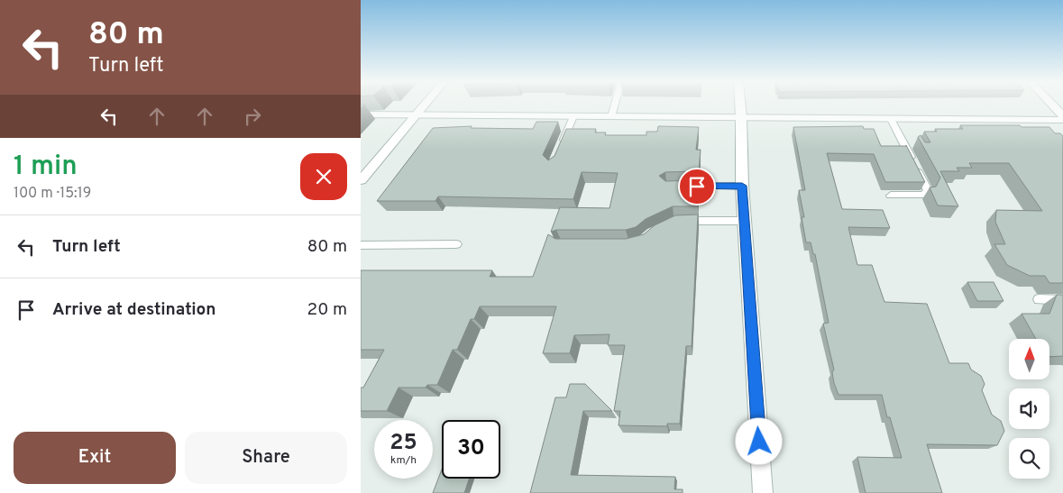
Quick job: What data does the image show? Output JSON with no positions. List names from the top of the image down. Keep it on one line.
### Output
{"north":"top","page":{"turn":["80 m","Turn left"],"heading":["1 min","100 m · 15:19"],"list":[{"name":"Turn left","value":"80 m"},{"name":"Arrive at destination","value":"20 m"}],"speed":"25 km/h","limit":"30","buttons":["Exit","Share"]}}
